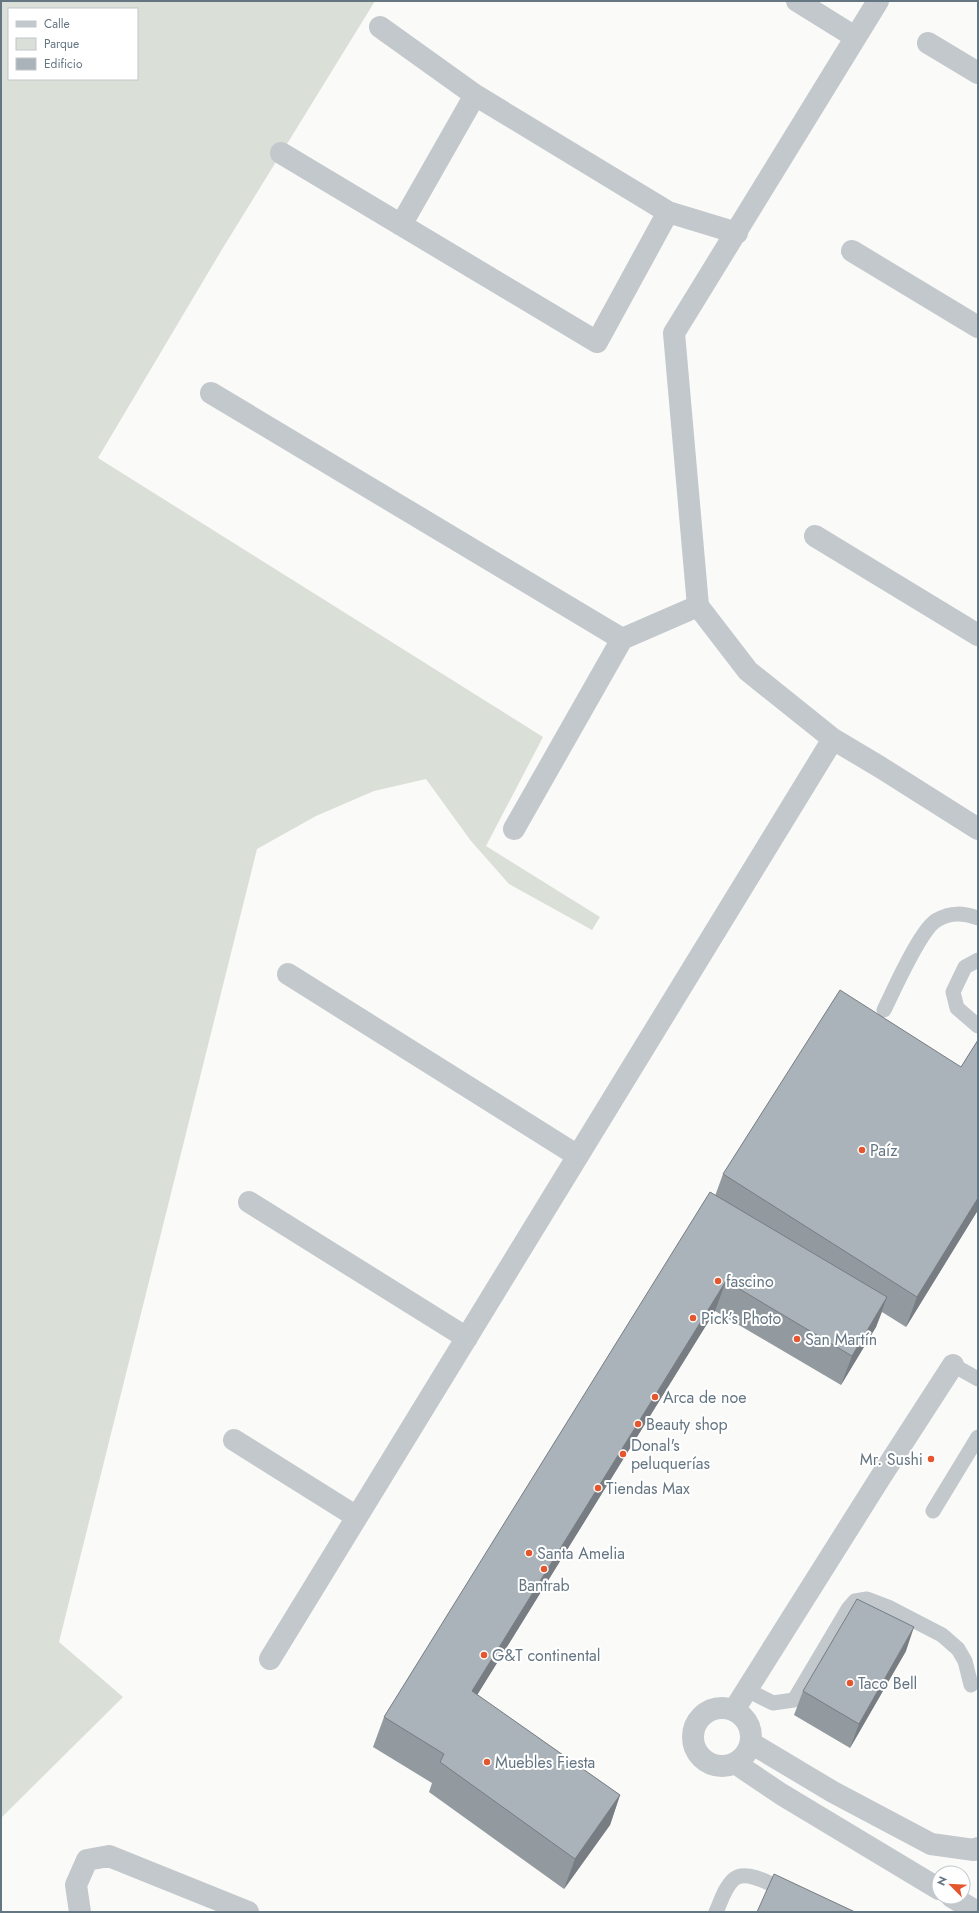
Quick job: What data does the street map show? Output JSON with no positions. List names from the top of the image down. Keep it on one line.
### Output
{"places":["Paíz","fascino","Pick’s Photo","San Martín","Arca de noe","Beauty shop","Donal's peluquerías","Mr. Sushi","Tiendas Max","Santa Amelia","Bantrab","G&T continental","Taco Bell","Muebles Fiesta"],"legend":["Calle","Parque","Edificio"],"north":"top left"}
